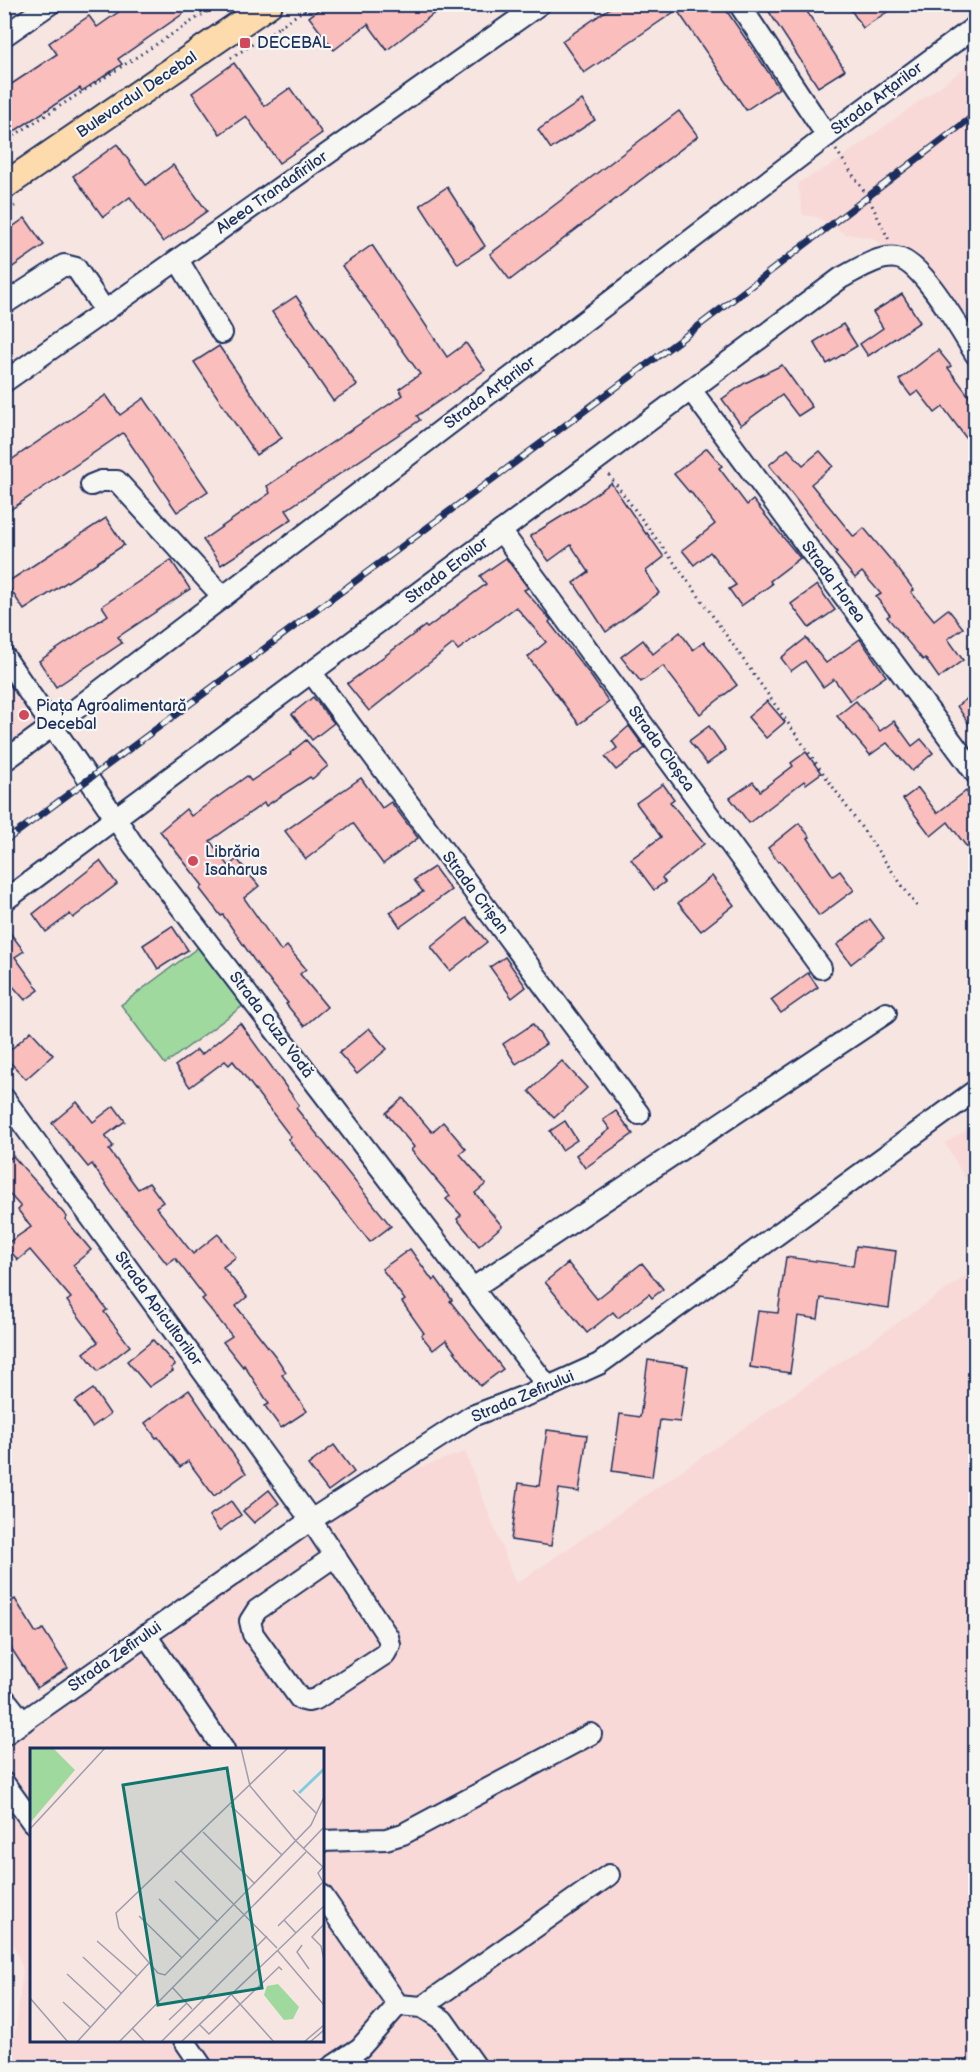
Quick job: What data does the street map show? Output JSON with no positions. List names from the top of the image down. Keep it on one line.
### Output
{"streets":{"main road":["Bulevardul Decebal"],"street":["Strada Arțarilor","Aleea Trandafirilor","Strada Eroilor","Strada Horea","Strada Cloșca","Strada Crișan","Strada Cuza Vodă","Strada Apicultorilor","Strada Zefirului"]},"crossings":[["Strada Arțarilor","Strada Cuza Vodă"],["Strada Eroilor","Strada Horea"],["Strada Eroilor","Strada Cloșca"],["Strada Eroilor","Strada Crișan"],["Strada Eroilor","Strada Cuza Vodă"],["Strada Cuza Vodă","Strada Zefirului"],["Strada Apicultorilor","Strada Zefirului"]],"places":{"transit":["DECEBAL"],"other":["Piața Agroalimentară Decebal","Librăria Isaharus"]}}
